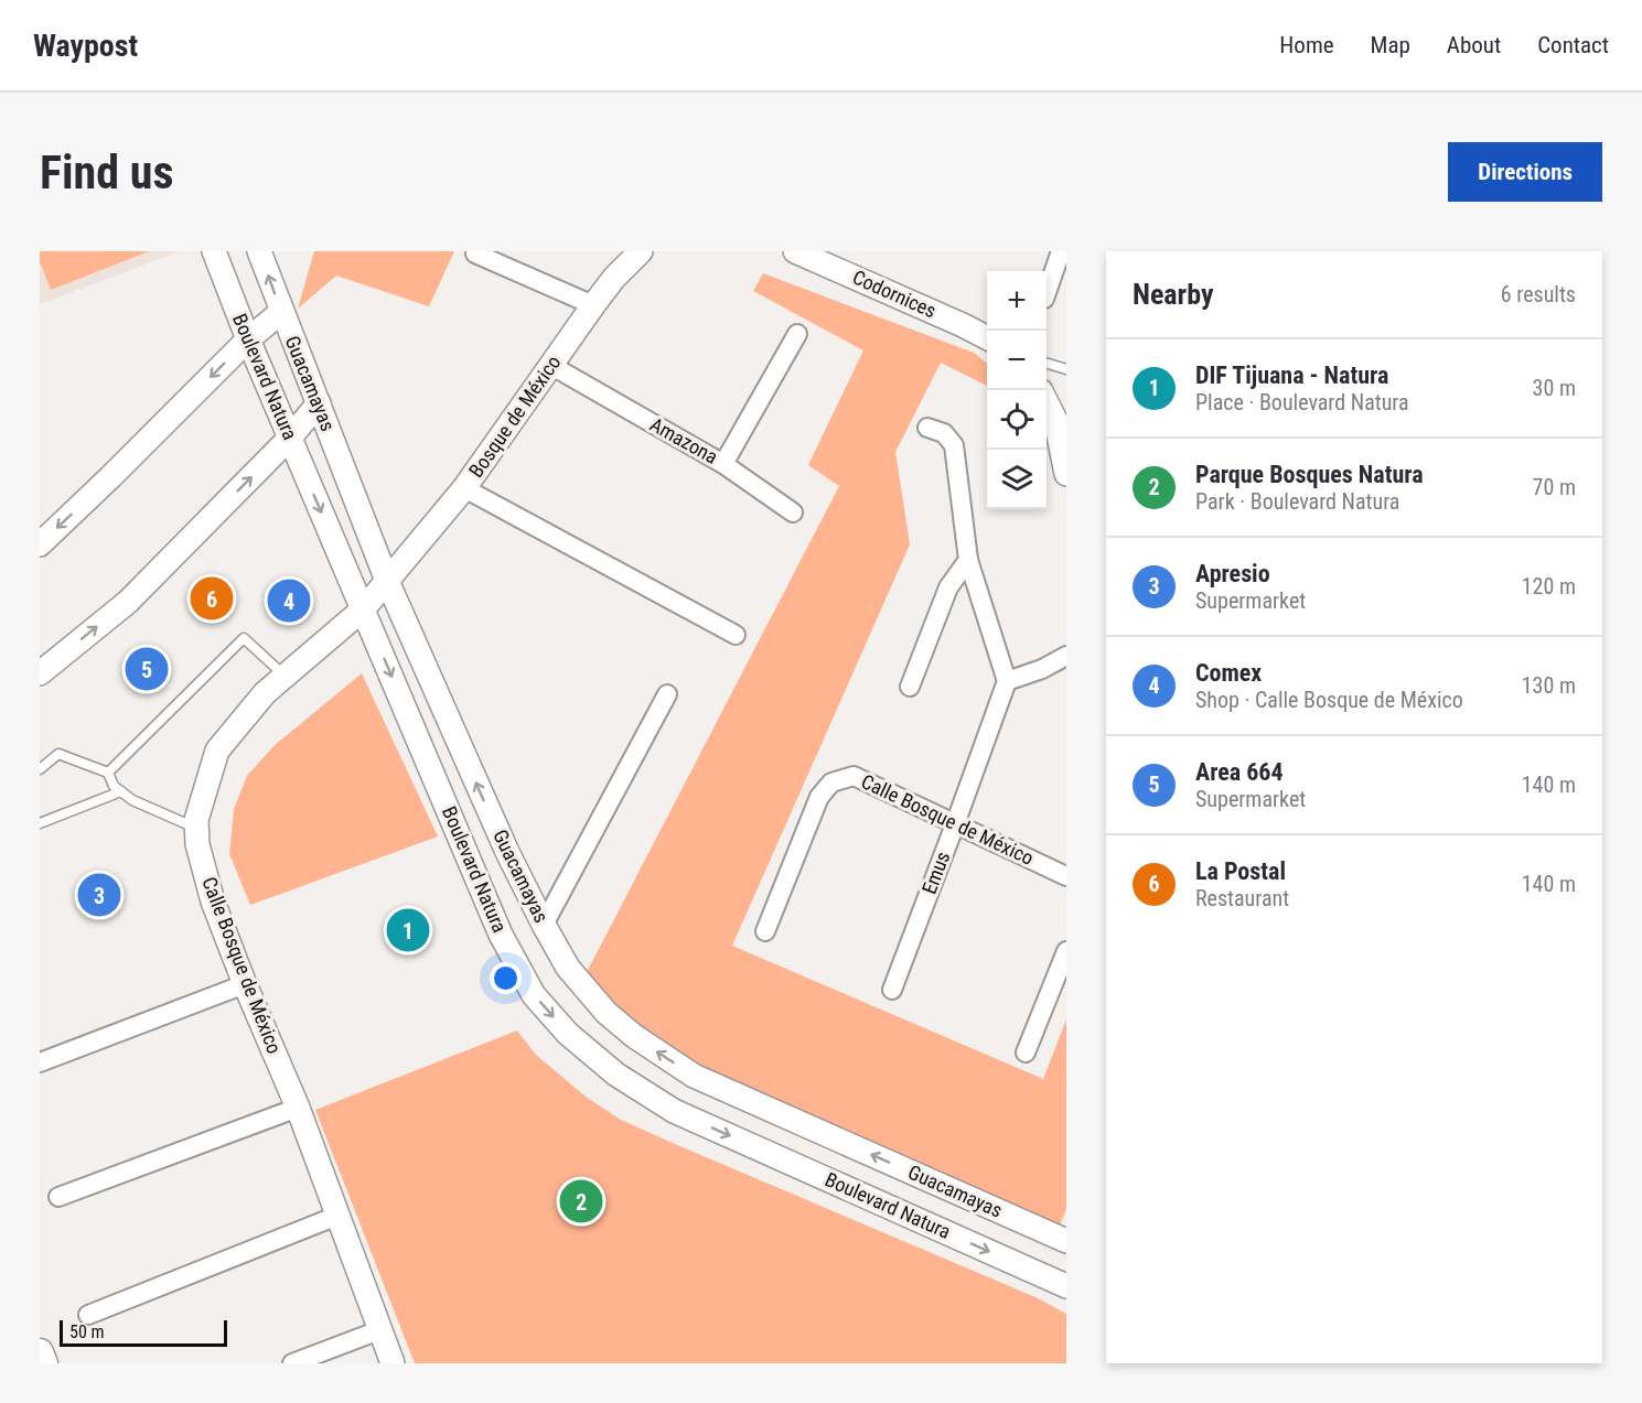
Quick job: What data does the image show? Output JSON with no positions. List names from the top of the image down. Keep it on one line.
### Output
{"streets":{"street":["Codornices","Boulevard Natura","Guacamayas","Bosque de México","Amazona","Calle Bosque de México","Emus"]},"crossings":[["Boulevard Natura","Calle Bosque de México"],["Guacamayas","Bosque de México"],["Guacamayas","Calle Bosque de México"],["Bosque de México","Amazona"],["Bosque de México","Calle Bosque de México"],["Calle Bosque de México","Emus"]],"one_way":["Boulevard Natura","Guacamayas"],"scale_bar":"50 m","page":{"header":"Waypost","nav":["Home","Map","About","Contact"],"buttons":"Directions","title":"Find us","heading":["Nearby","6 results"],"map_buttons":["+","−"],"list":[{"mark":"1","name":"DIF Tijuana - Natura","note":"Place · Boulevard Natura","value":"30 m"},{"mark":"2","name":"Parque Bosques Natura","note":"Park · Boulevard Natura","value":"70 m"},{"mark":"3","name":"Apresio","note":"Supermarket","value":"120 m"},{"mark":"4","name":"Comex","note":"Shop · Calle Bosque de México","value":"130 m"},{"mark":"5","name":"Area 664","note":"Supermarket","value":"140 m"},{"mark":"6","name":"La Postal","note":"Restaurant","value":"140 m"}],"pins":["6","4","5","3","1","2"],"scale":"50 m"}}
